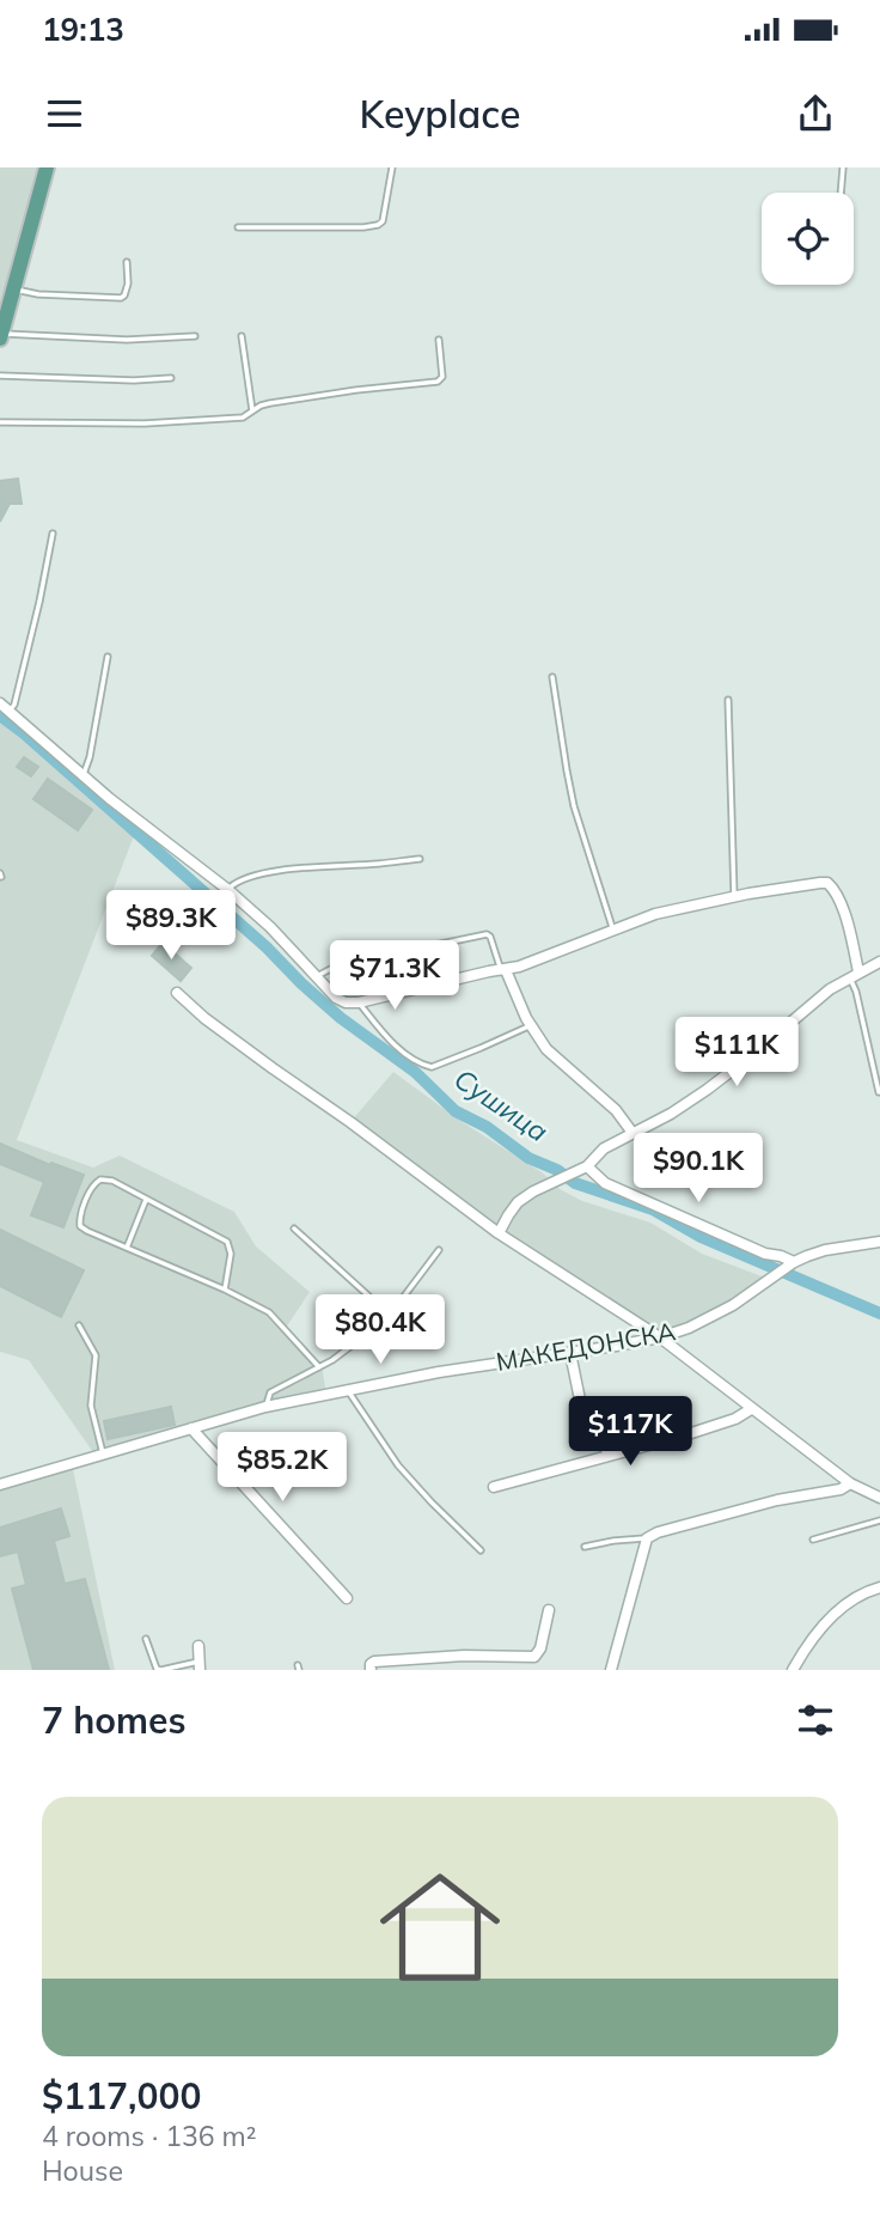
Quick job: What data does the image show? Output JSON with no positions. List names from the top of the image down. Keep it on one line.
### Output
{"streets":{"street":["МАКЕДОНСКА"]},"water":["Сушица"],"page":{"status":"19:13","header":"Keyplace","price":["$89.3K","$71.3K","$111K","$90.1K","$80.4K","$117K","$85.2K"],"heading":"7 homes","list":[{"name":"$117,000","note":"4 rooms · 136 m² · House"}]}}
